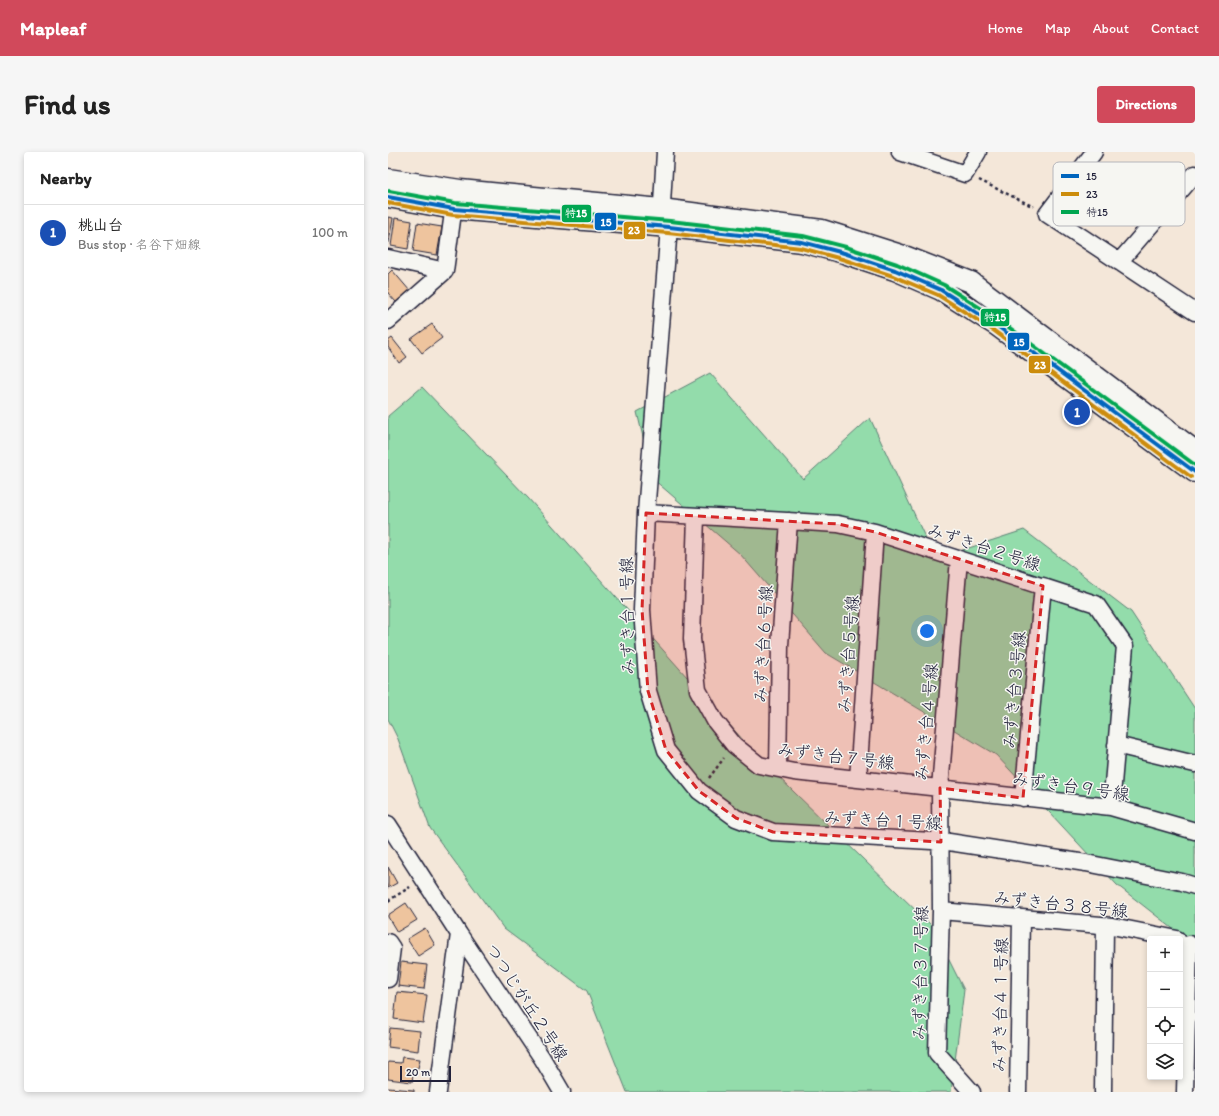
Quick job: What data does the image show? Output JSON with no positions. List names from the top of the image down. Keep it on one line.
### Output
{"streets":{"street":["みずき台２号線","みずき台１号線","みずき台６号線","みずき台５号線","みずき台３号線","みずき台４号線","みずき台７号線","みずき台９号線","みずき台３８号線","みずき台３７号線","つつじが丘２号線","みずき台４１号線"]},"crossings":[["みずき台２号線","みずき台１号線"],["みずき台２号線","みずき台６号線"],["みずき台２号線","みずき台５号線"],["みずき台２号線","みずき台３号線"],["みずき台２号線","みずき台４号線"],["みずき台２号線","みずき台７号線"],["みずき台２号線","みずき台９号線"],["みずき台１号線","みずき台４号線"],["みずき台１号線","みずき台３７号線"],["みずき台６号線","みずき台７号線"],["みずき台５号線","みずき台７号線"],["みずき台３号線","みずき台９号線"],["みずき台４号線","みずき台７号線"],["みずき台４号線","みずき台９号線"],["みずき台４号線","みずき台３７号線"],["みずき台７号線","みずき台９号線"],["みずき台３８号線","みずき台３７号線"],["みずき台３８号線","みずき台４１号線"]],"lines":["transit line 特15","transit line 15","transit line 23"],"legend":["15","23","特15"],"scale_bar":"20 m","page":{"header":"Mapleaf","nav":["Home","Map","About","Contact"],"buttons":"Directions","title":"Find us","heading":"Nearby","list":[{"mark":"1","name":"桃山台","note":"Bus stop · 名谷下畑線","value":"100 m"}],"pins":"1","map_buttons":["+","−"],"scale":"20 m"}}
